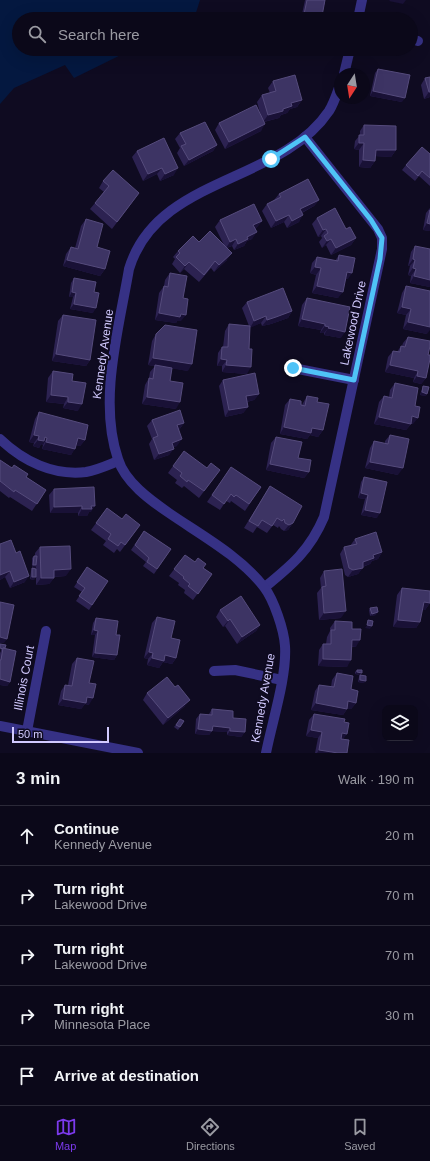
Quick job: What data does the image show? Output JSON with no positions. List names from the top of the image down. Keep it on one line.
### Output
{"streets":{"street":["Lakewood Drive","Kennedy Avenue","Illinois Court"]},"crossings":[["Lakewood Drive","Kennedy Avenue"]],"scale_bar":"50 m","north":"bottom","page":{"search":"Search here","scale":"50 m","heading":["3 min","Walk · 190 m"],"list":[["Continue","Kennedy Avenue","20 m"],["Turn right","Lakewood Drive","70 m"],["Turn right","Lakewood Drive","70 m"],["Turn right","Minnesota Place","30 m"],"Arrive at destination"],"nav":["Map","Directions","Saved"]}}
